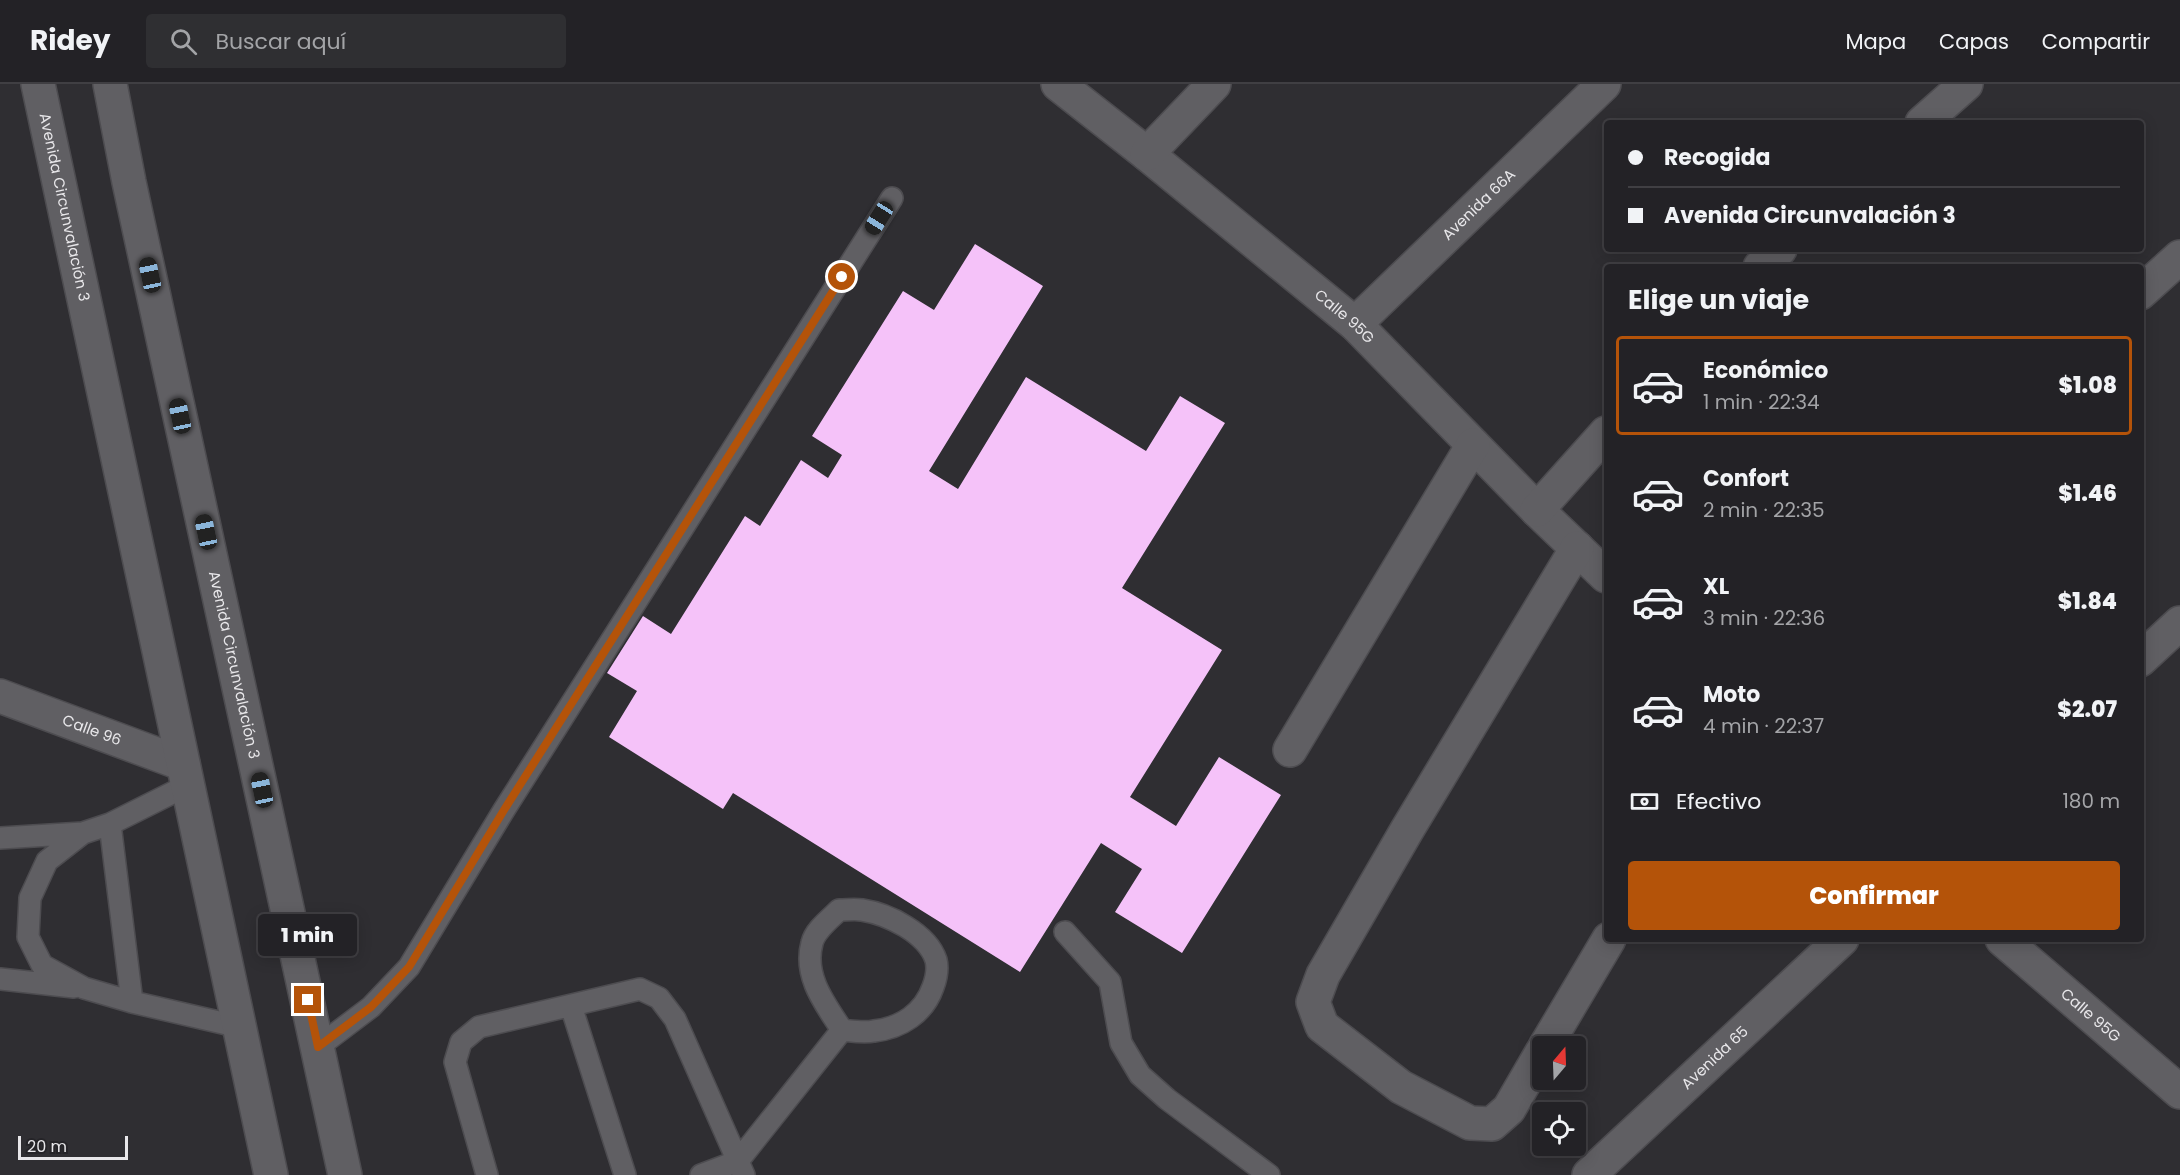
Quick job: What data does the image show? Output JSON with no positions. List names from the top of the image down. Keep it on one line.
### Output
{"streets":{"street":["Avenida 66A","Avenida Circunvalación 3","Calle 95G","Calle 96","Avenida 65"]},"crossings":[["Avenida 66A","Calle 95G"],["Avenida Circunvalación 3","Calle 96"]],"scale_bar":"20 m","north":"top","page":{"header":"Ridey","search":"Buscar aquí","nav":["Mapa","Capas","Compartir"],"banner":["Recogida","Avenida Circunvalación 3"],"heading":"Elige un viaje","list":[{"name":"Económico","note":"1 min · 22:34","value":"$1.08"},{"name":"Confort","note":"2 min · 22:35","value":"$1.46"},{"name":"XL","note":"3 min · 22:36","value":"$1.84"},{"name":"Moto","note":"4 min · 22:37","value":"$2.07"}],"pay":["Efectivo","180 m"],"buttons":"Confirmar","bubble":"1 min","scale":"20 m"}}
